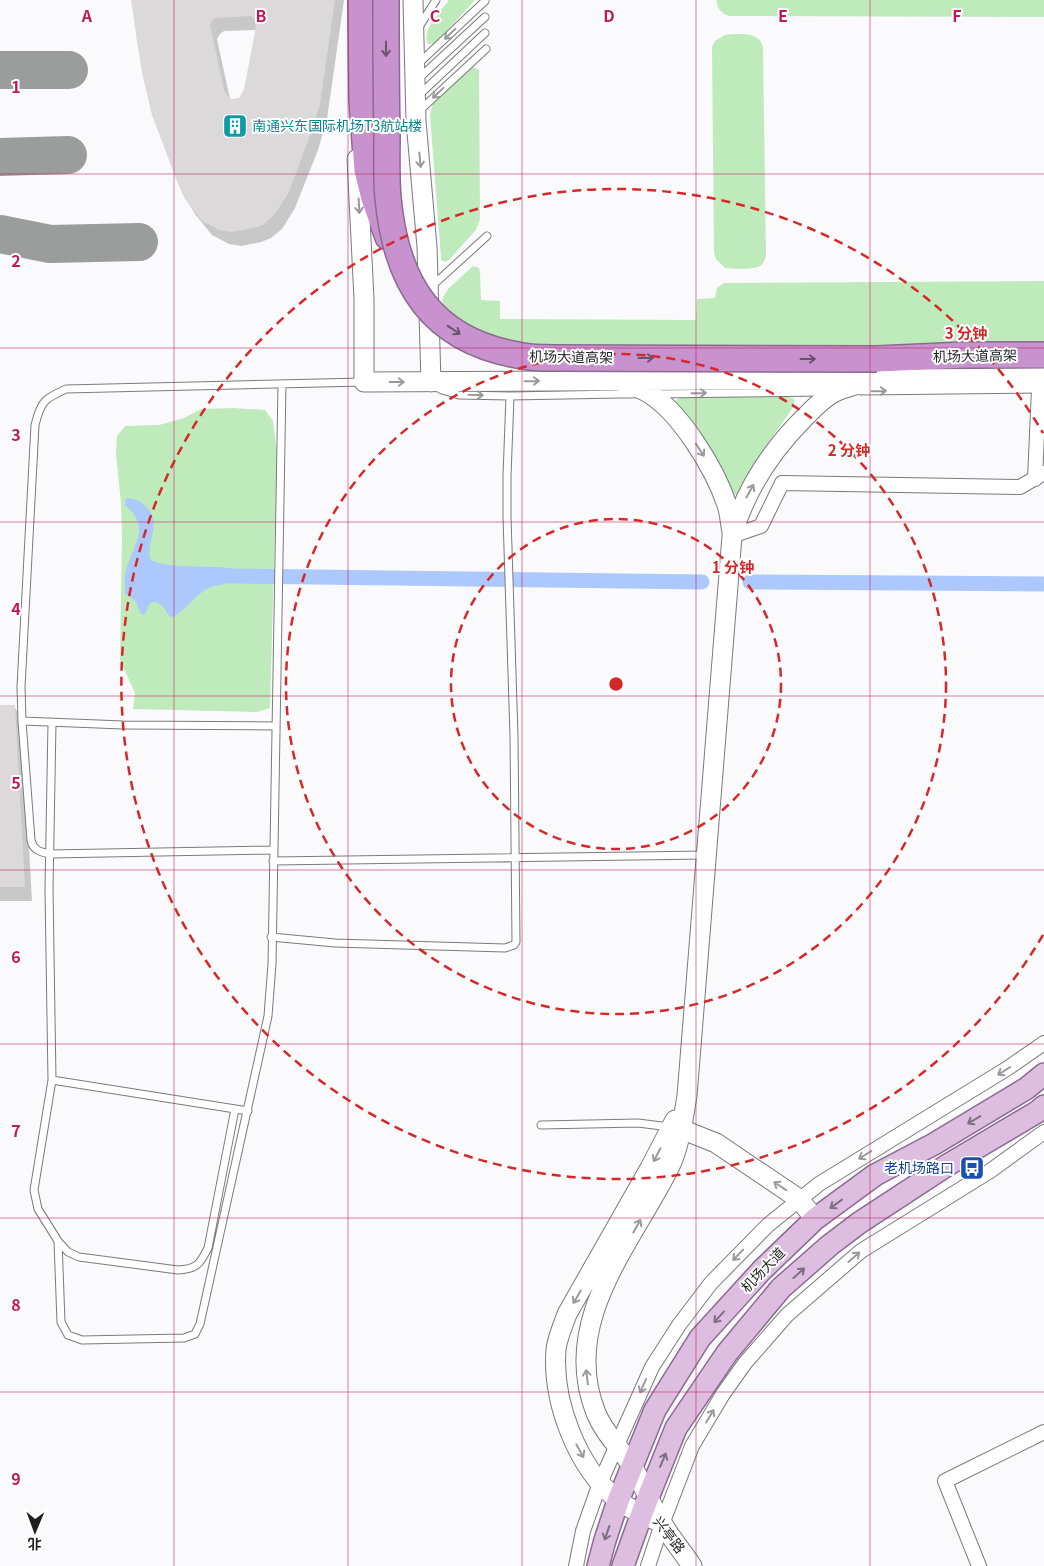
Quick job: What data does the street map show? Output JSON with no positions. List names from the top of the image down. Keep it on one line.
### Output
{"streets":{"highway":["机场大道高架"],"main road":["机场大道"],"street":["兴亭路"]},"crossings":[["机场大道","兴亭路"]],"places":{"building":["南通兴东国际机场T3航站楼"],"bus stop":["老机场路口"]},"north":"bottom","grid":{"columns":["A","B","C","D","E","F"],"rows":["1","2","3","4","5","6","7","8","9"]},"rings":["3 分钟","2 分钟","1 分钟"]}
